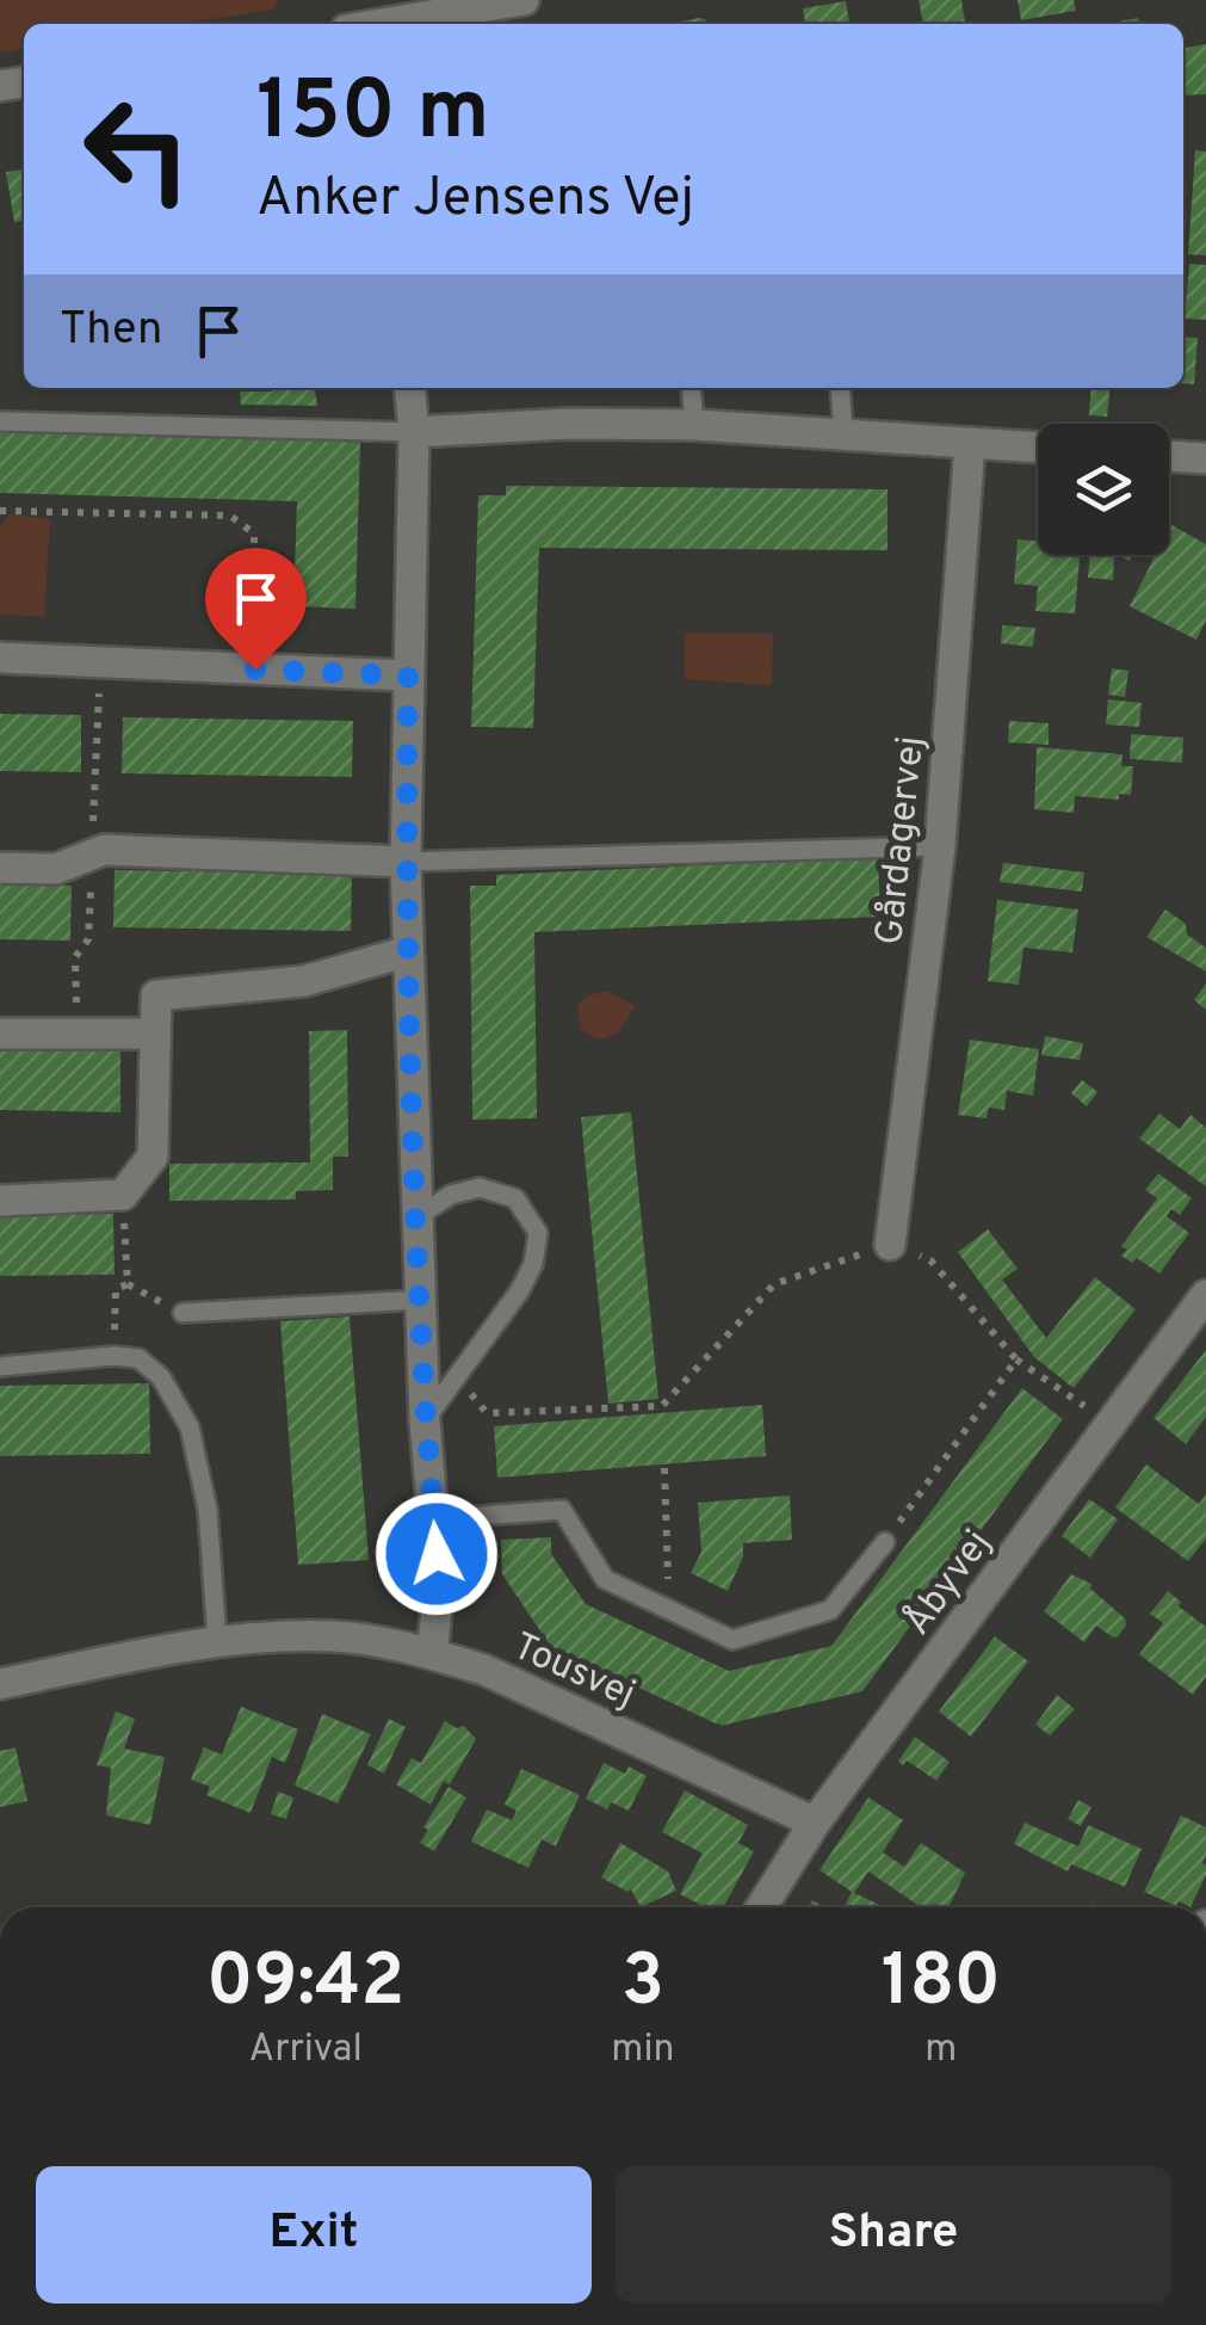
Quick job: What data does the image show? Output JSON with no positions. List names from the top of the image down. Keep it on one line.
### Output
{"streets":{"street":["Gårdagervej","Åbyvej","Tousvej"]},"crossings":[["Åbyvej","Tousvej"]],"page":{"turn":["150 m","Anker Jensens Vej"],"then":"Then","eta":["09:42","Arrival","3","min","180","m"],"buttons":["Exit","Share"]}}
